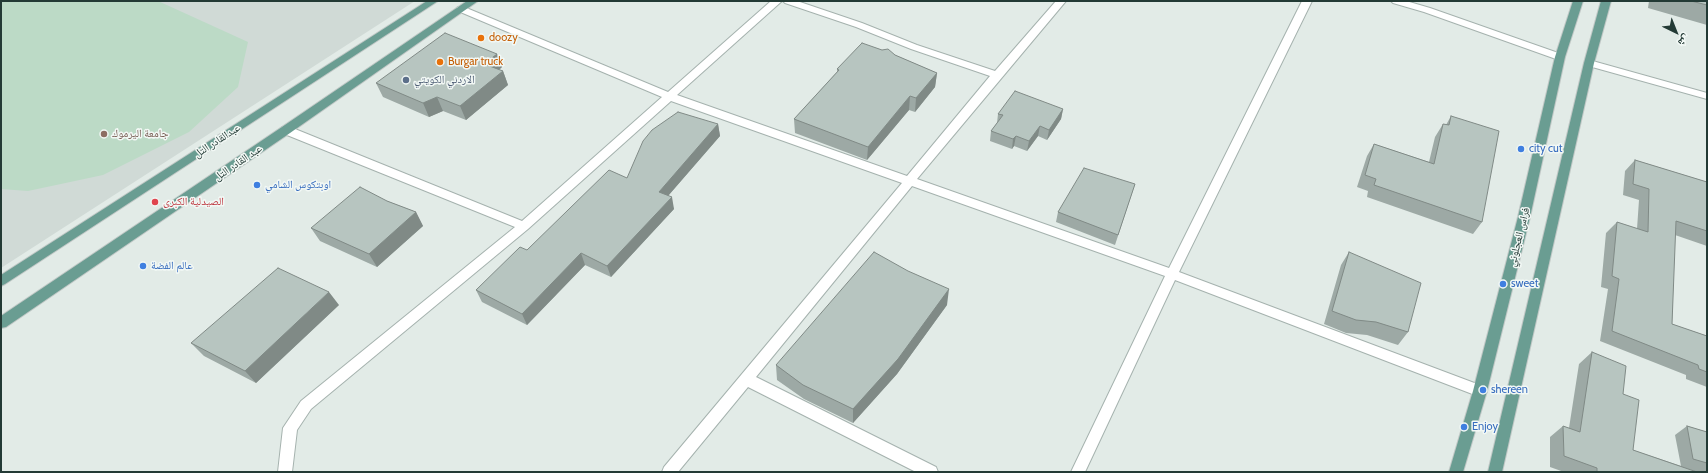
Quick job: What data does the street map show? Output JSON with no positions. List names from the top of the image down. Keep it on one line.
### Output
{"streets":{"main road":["عبدالقادر التل","عبد القادر التل","فراس العجلوني"]},"places":["doozy","Burgar truck","الاردني الكويتي","جامعة اليرموك","city cut","اوبتكوس الشامي","الصيدلية الكبرى","عالم الفضة","sweet","shereen","Enjoy"],"north":"bottom right"}
